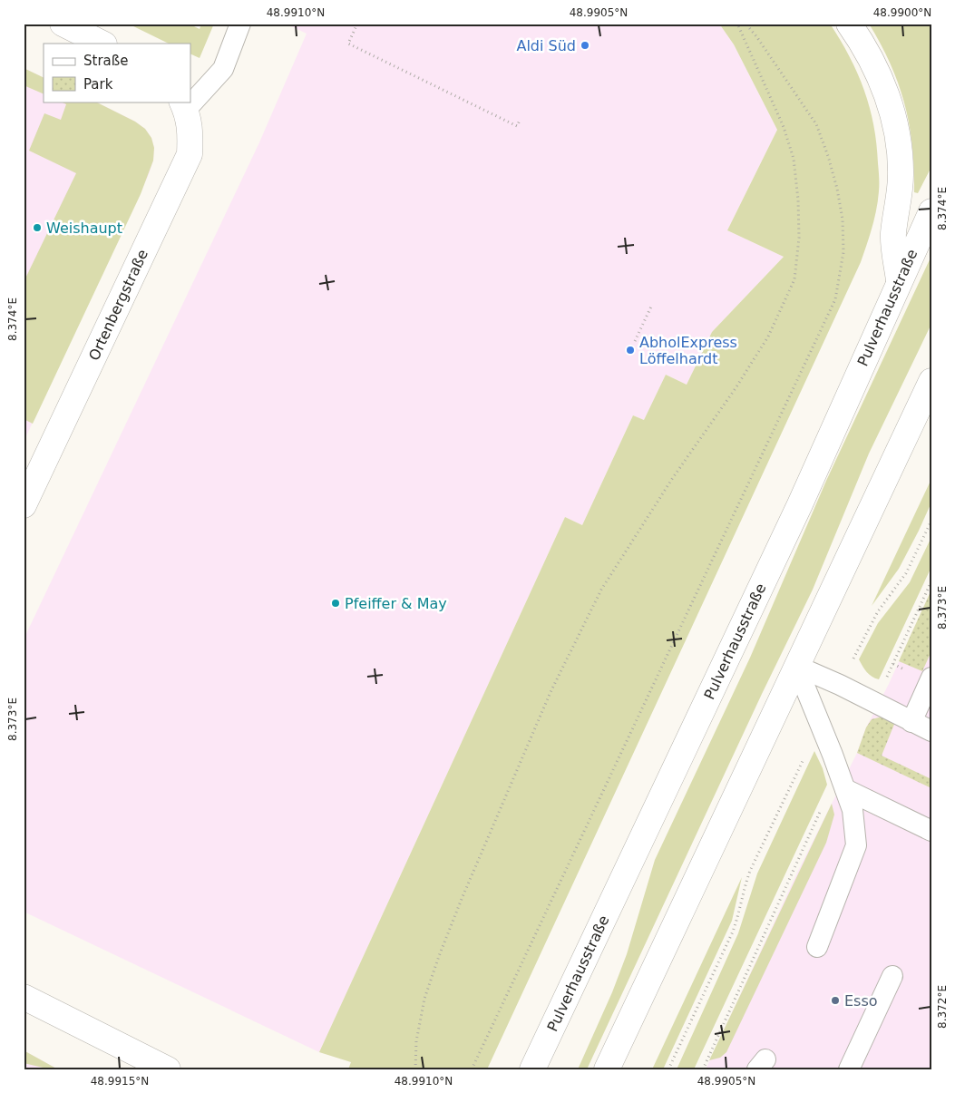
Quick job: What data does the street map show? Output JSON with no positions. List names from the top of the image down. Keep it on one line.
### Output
{"streets":{"main road":["Ortenbergstraße","Pulverhausstraße"]},"places":["Aldi Süd","Weishaupt","AbholExpress Löffelhardt","Pfeiffer & May","Esso"],"legend":["Straße","Park"],"coordinates":["48.9910°N","48.9905°N","48.9900°N","8.374°E","8.373°E","8.372°E","48.9915°N"]}
